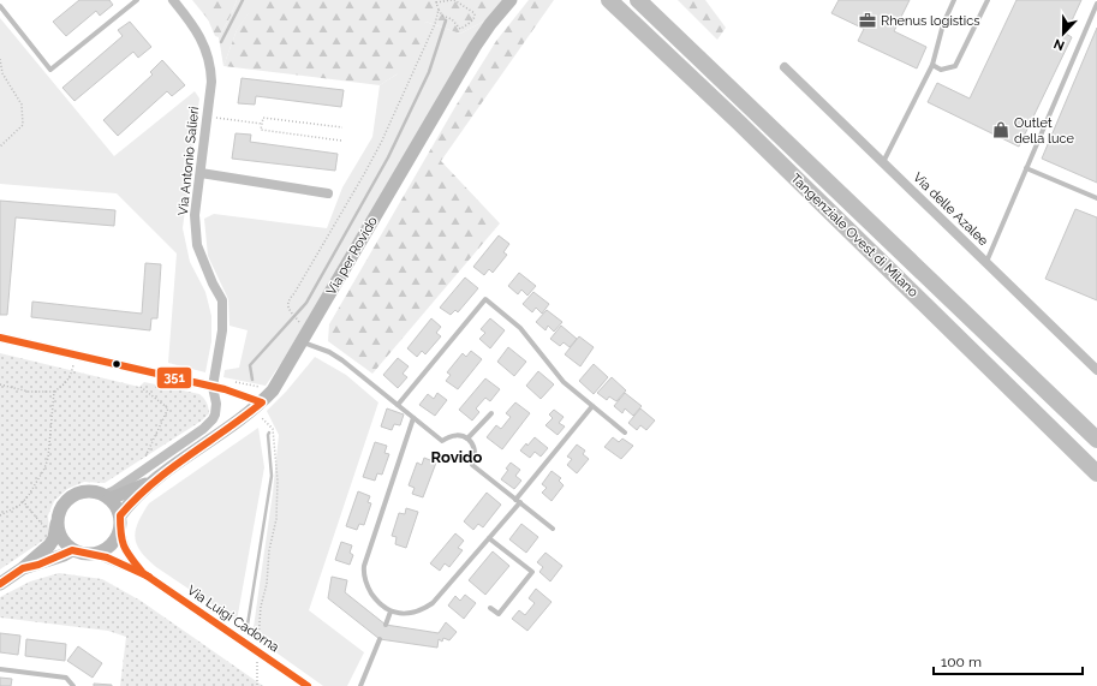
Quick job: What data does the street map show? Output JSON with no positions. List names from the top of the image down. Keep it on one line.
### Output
{"streets":{"highway":["Tangenziale Ovest di Milano"],"street":["Via Antonio Salieri","Via delle Azalee","Via per Rovido","Via Luigi Cadorna"]},"crossings":[["Via Antonio Salieri","Via per Rovido"],["Via Antonio Salieri","Via Luigi Cadorna"],["Via per Rovido","Via Luigi Cadorna"]],"districts":["Rovido"],"places":{"office":["Rhenus logistics"],"shop":["Outlet della luce"]},"lines":["transit line 351"],"scale_bar":"100 m","north":"bottom"}
